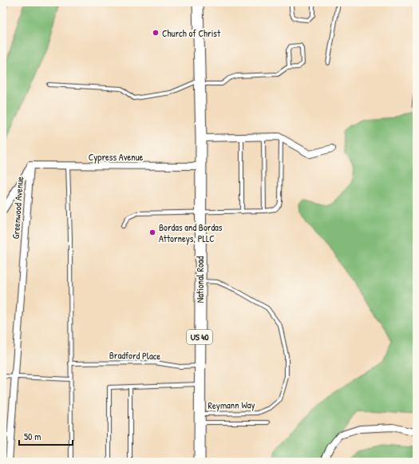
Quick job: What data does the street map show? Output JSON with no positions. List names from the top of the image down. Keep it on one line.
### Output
{"streets":{"main road":["National Road","US 40"],"street":["Cypress Avenue","Greenwood Avenue"],"lane":["Bradford Place","Reymann Way"]},"crossings":[["Cypress Avenue","Greenwood Avenue"],["Cypress Avenue","National Road"],["National Road","Bradford Place"],["National Road","Reymann Way"]],"places":["Church of Christ","Bordas and Bordas Attorneys, PLLC"],"scale_bar":"50 m"}
